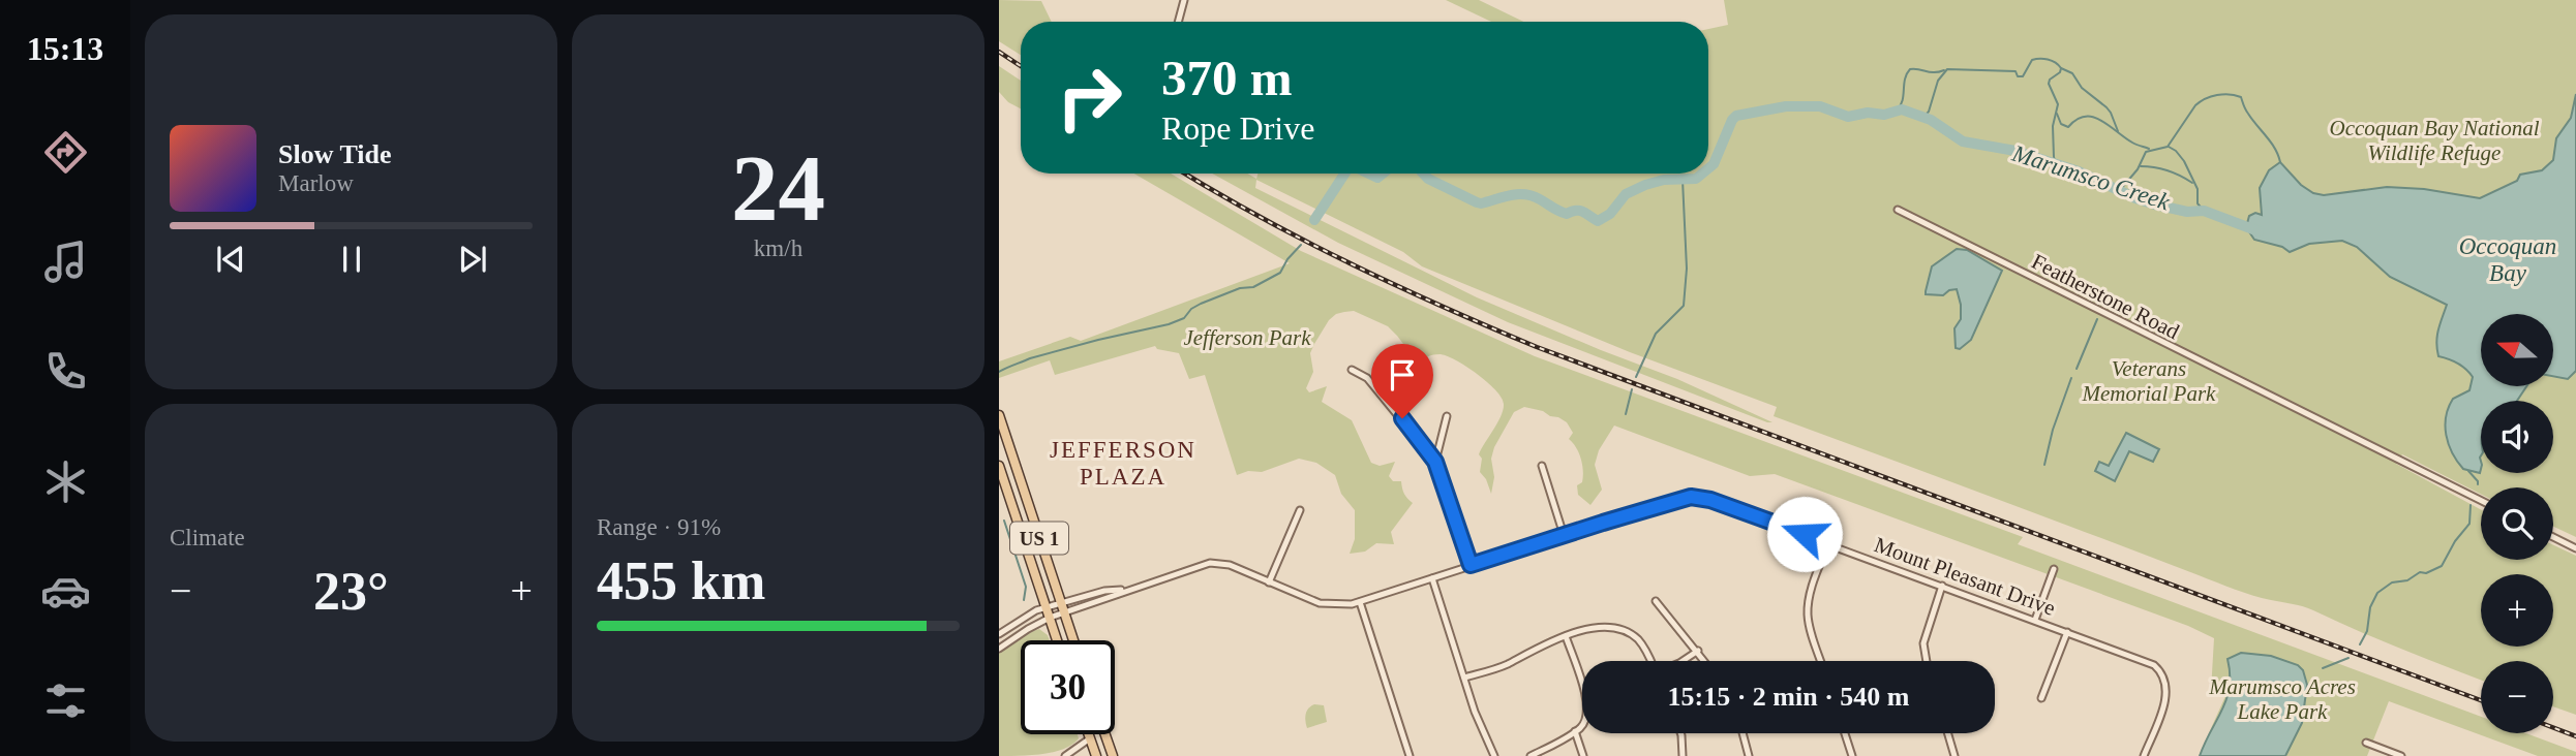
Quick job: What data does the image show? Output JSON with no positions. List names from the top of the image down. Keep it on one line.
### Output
{"streets":{"main road":["US 1"],"street":["Featherstone Road","Mount Pleasant Drive"]},"crossings":[["US 1","Mount Pleasant Drive"]],"districts":["JEFFERSON PLAZA"],"water":["Marumsco Creek","Occoquan Bay"],"parks":["Occoquan Bay National Wildlife Refuge","Jefferson Park","Veterans Memorial Park","Marumsco Acres Lake Park"],"north":"left","page":{"tabs":"15:13","tile":[["24","km/h"],"Climate",["Range · 91%","455 km"]],"turn":["370 m","Rope Drive"],"song":["Slow Tide","Marlow"],"map_buttons":["+","−"],"heat":["−","23°","+"],"limit":"30","trip":"15:15 · 2 min · 540 m"}}
